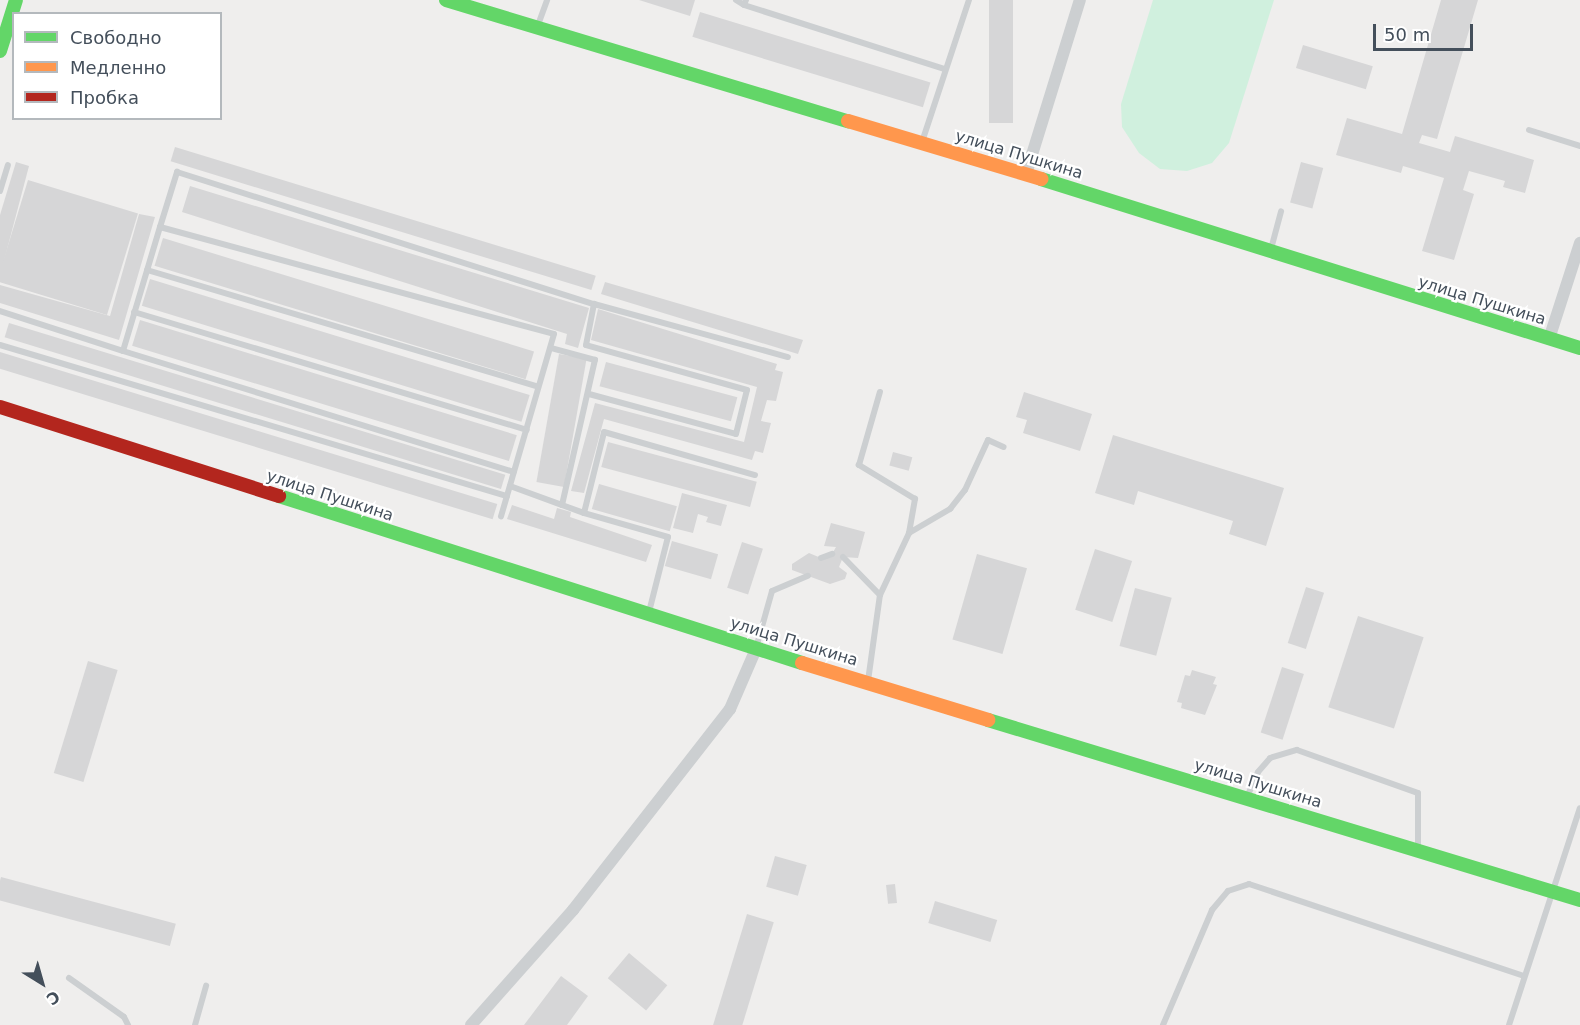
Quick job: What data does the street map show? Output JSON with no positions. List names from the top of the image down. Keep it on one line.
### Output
{"streets":{"main road":["улица Пушкина"]},"legend":["Свободно","Медленно","Пробка"],"scale_bar":"50 m","north":"bottom right"}
